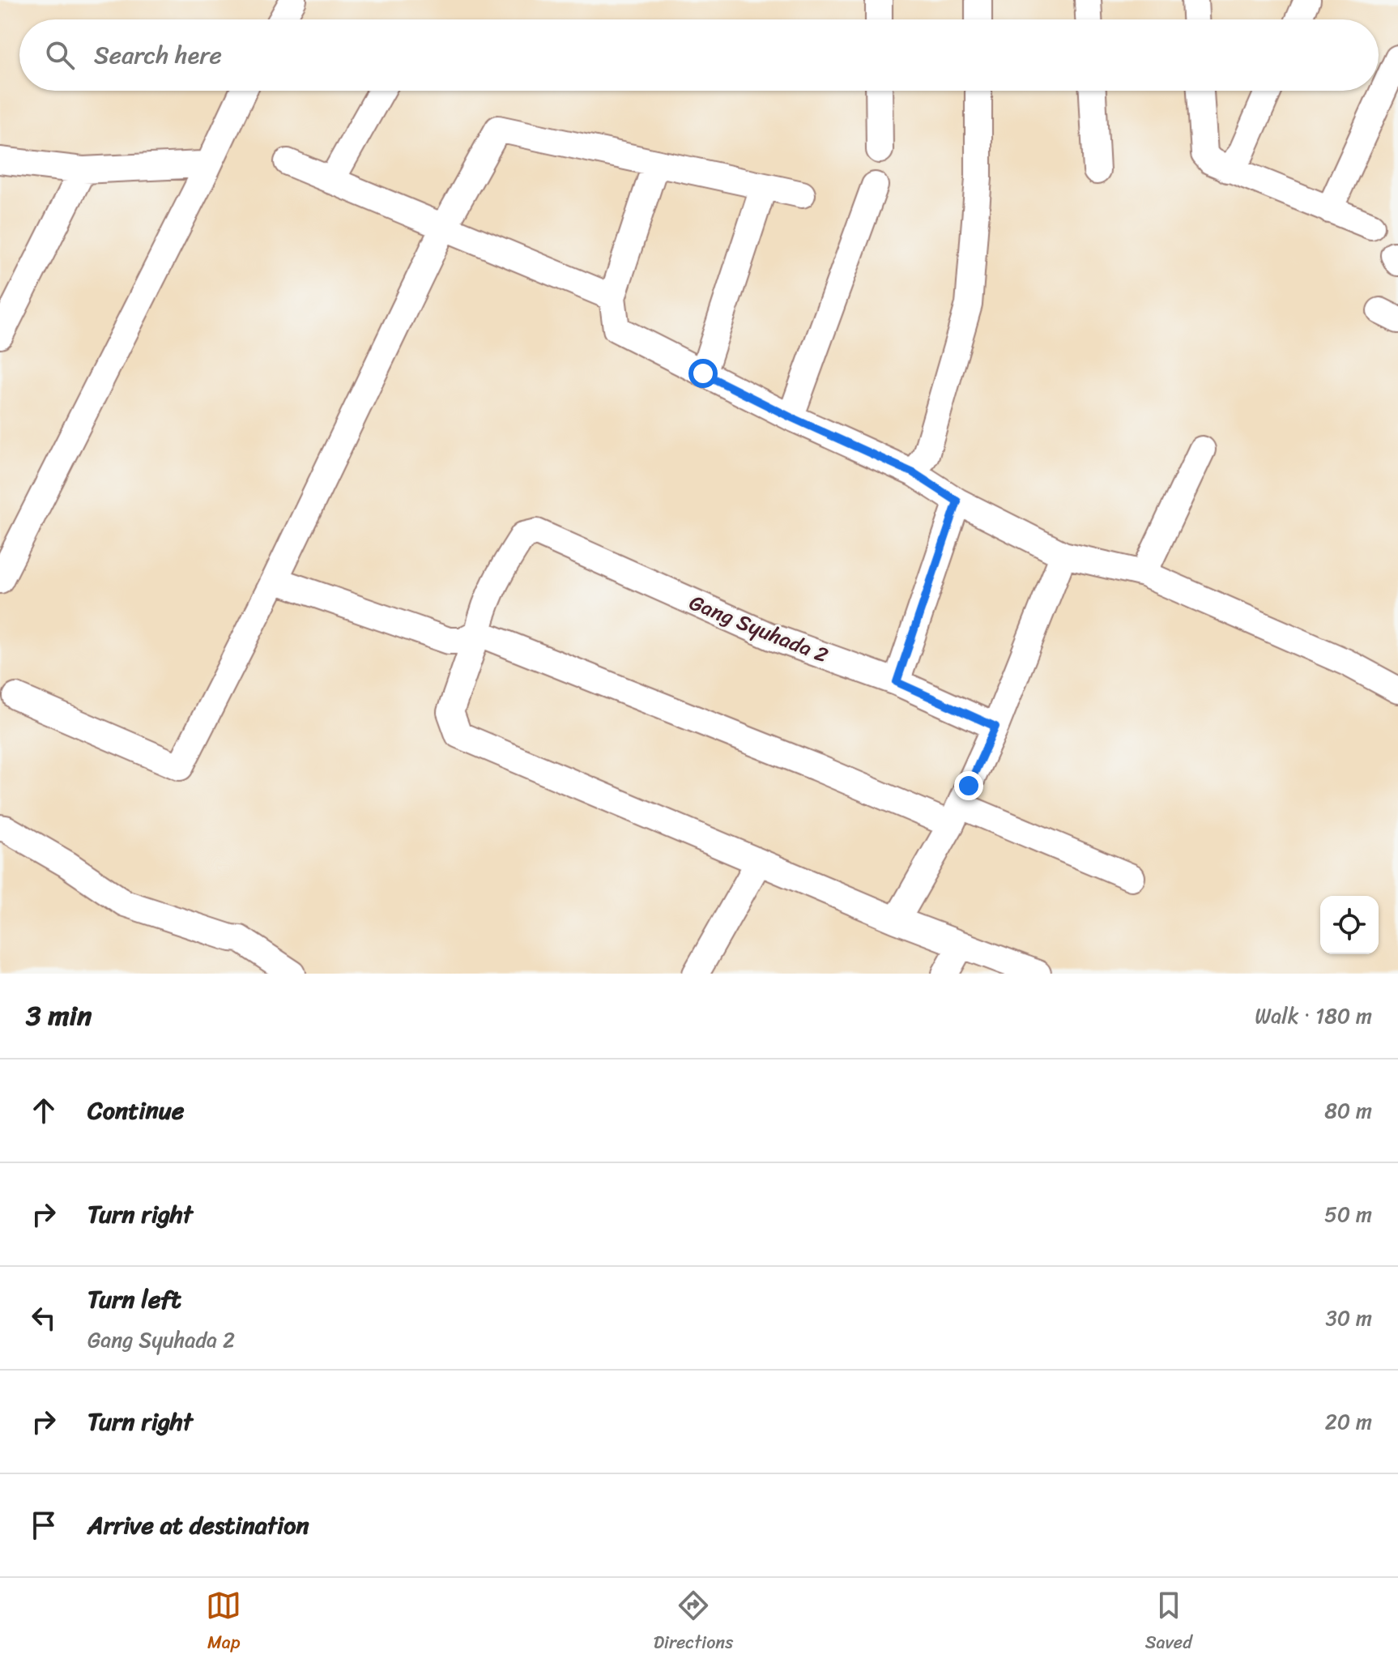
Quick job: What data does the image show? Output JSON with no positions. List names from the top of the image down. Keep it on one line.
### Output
{"streets":{"street":["Gang Syuhada 2"]},"page":{"search":"Search here","heading":["3 min","Walk · 180 m"],"list":[["Continue","80 m"],["Turn right","50 m"],["Turn left","Gang Syuhada 2","30 m"],["Turn right","20 m"],"Arrive at destination"],"nav":["Map","Directions","Saved"]}}
